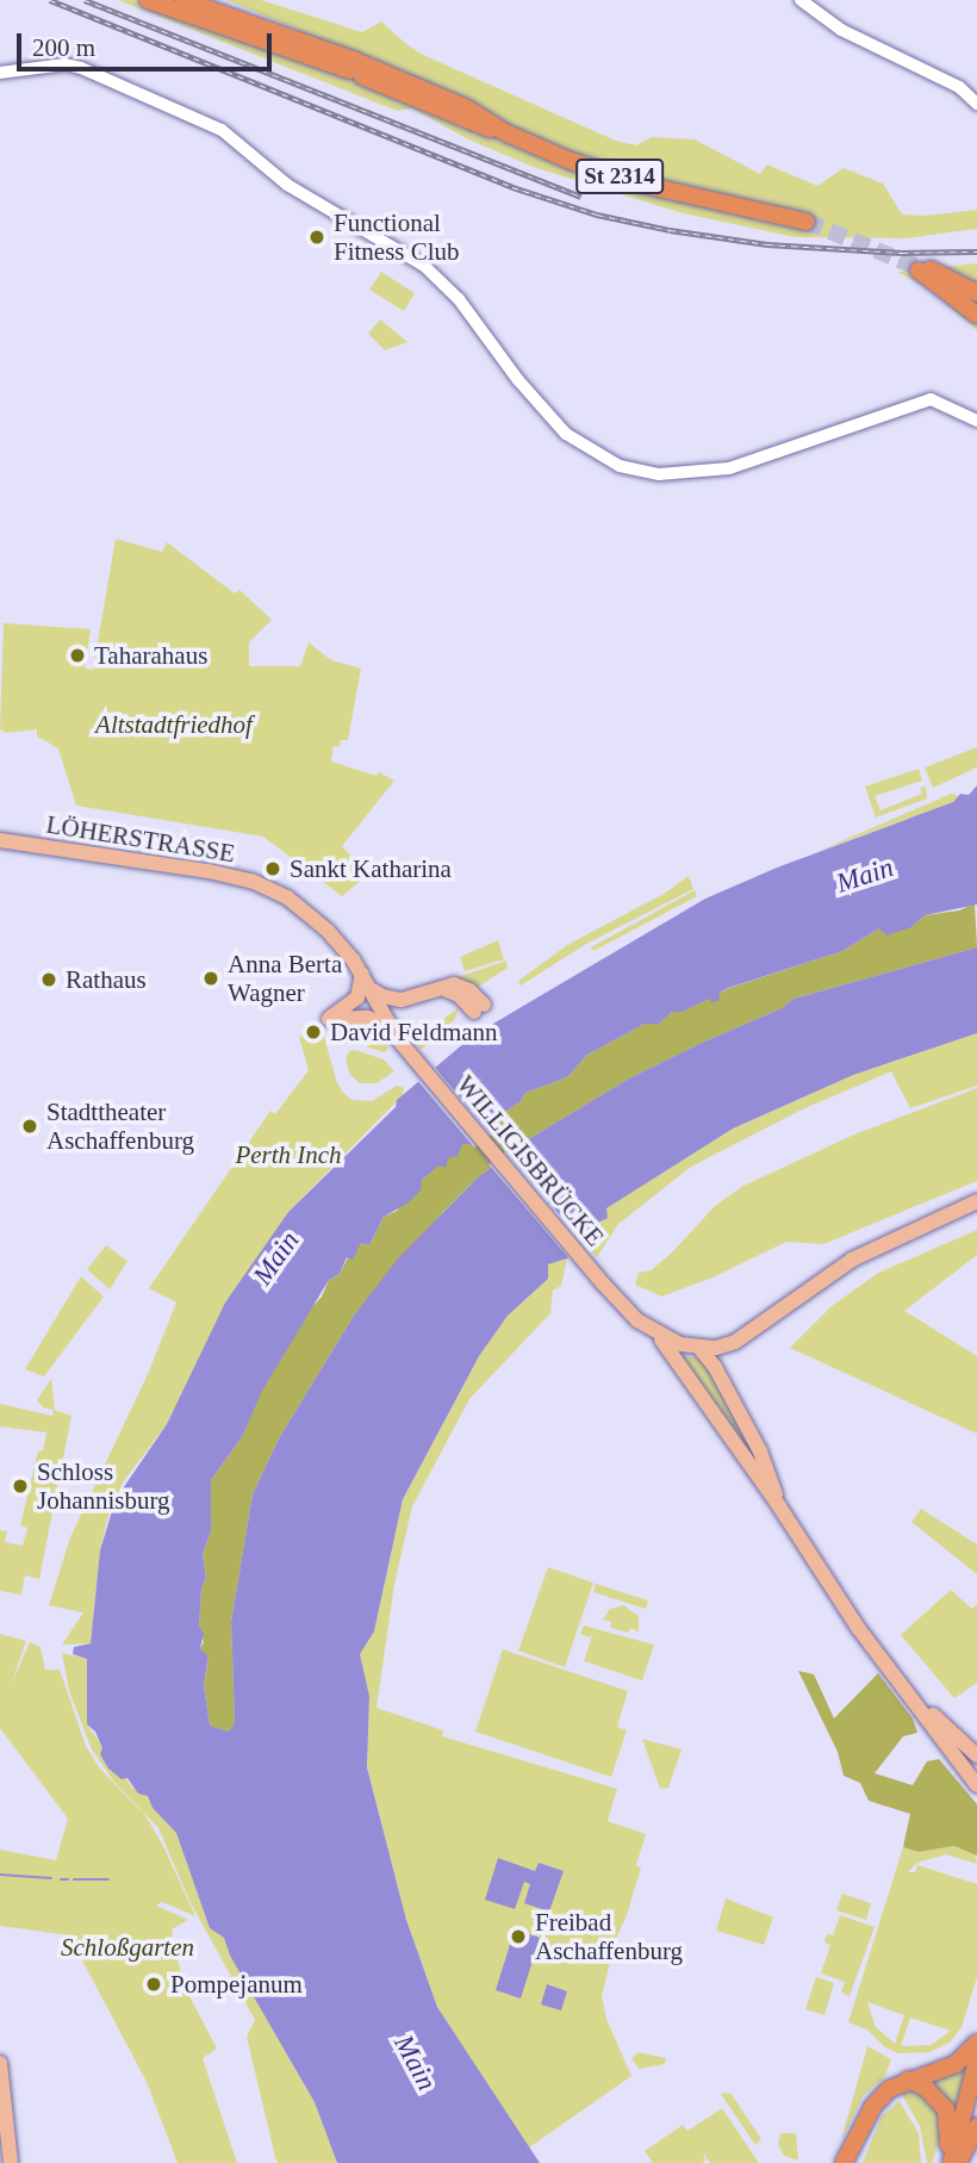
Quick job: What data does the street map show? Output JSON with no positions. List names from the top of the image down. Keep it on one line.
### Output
{"streets":{"highway":["St 2314"],"main road":["LÖHERSTRASSE","WILLIGISBRÜCKE"]},"crossings":[["LÖHERSTRASSE","WILLIGISBRÜCKE"]],"water":["Main"],"parks":["Altstadtfriedhof","Perth Inch","Schloßgarten"],"places":["Functional Fitness Club","Taharahaus","Sankt Katharina","Anna Berta Wagner","Rathaus","David Feldmann","Stadttheater Aschaffenburg","Schloss Johannisburg","Freibad Aschaffenburg","Pompejanum"],"scale_bar":"200 m"}
